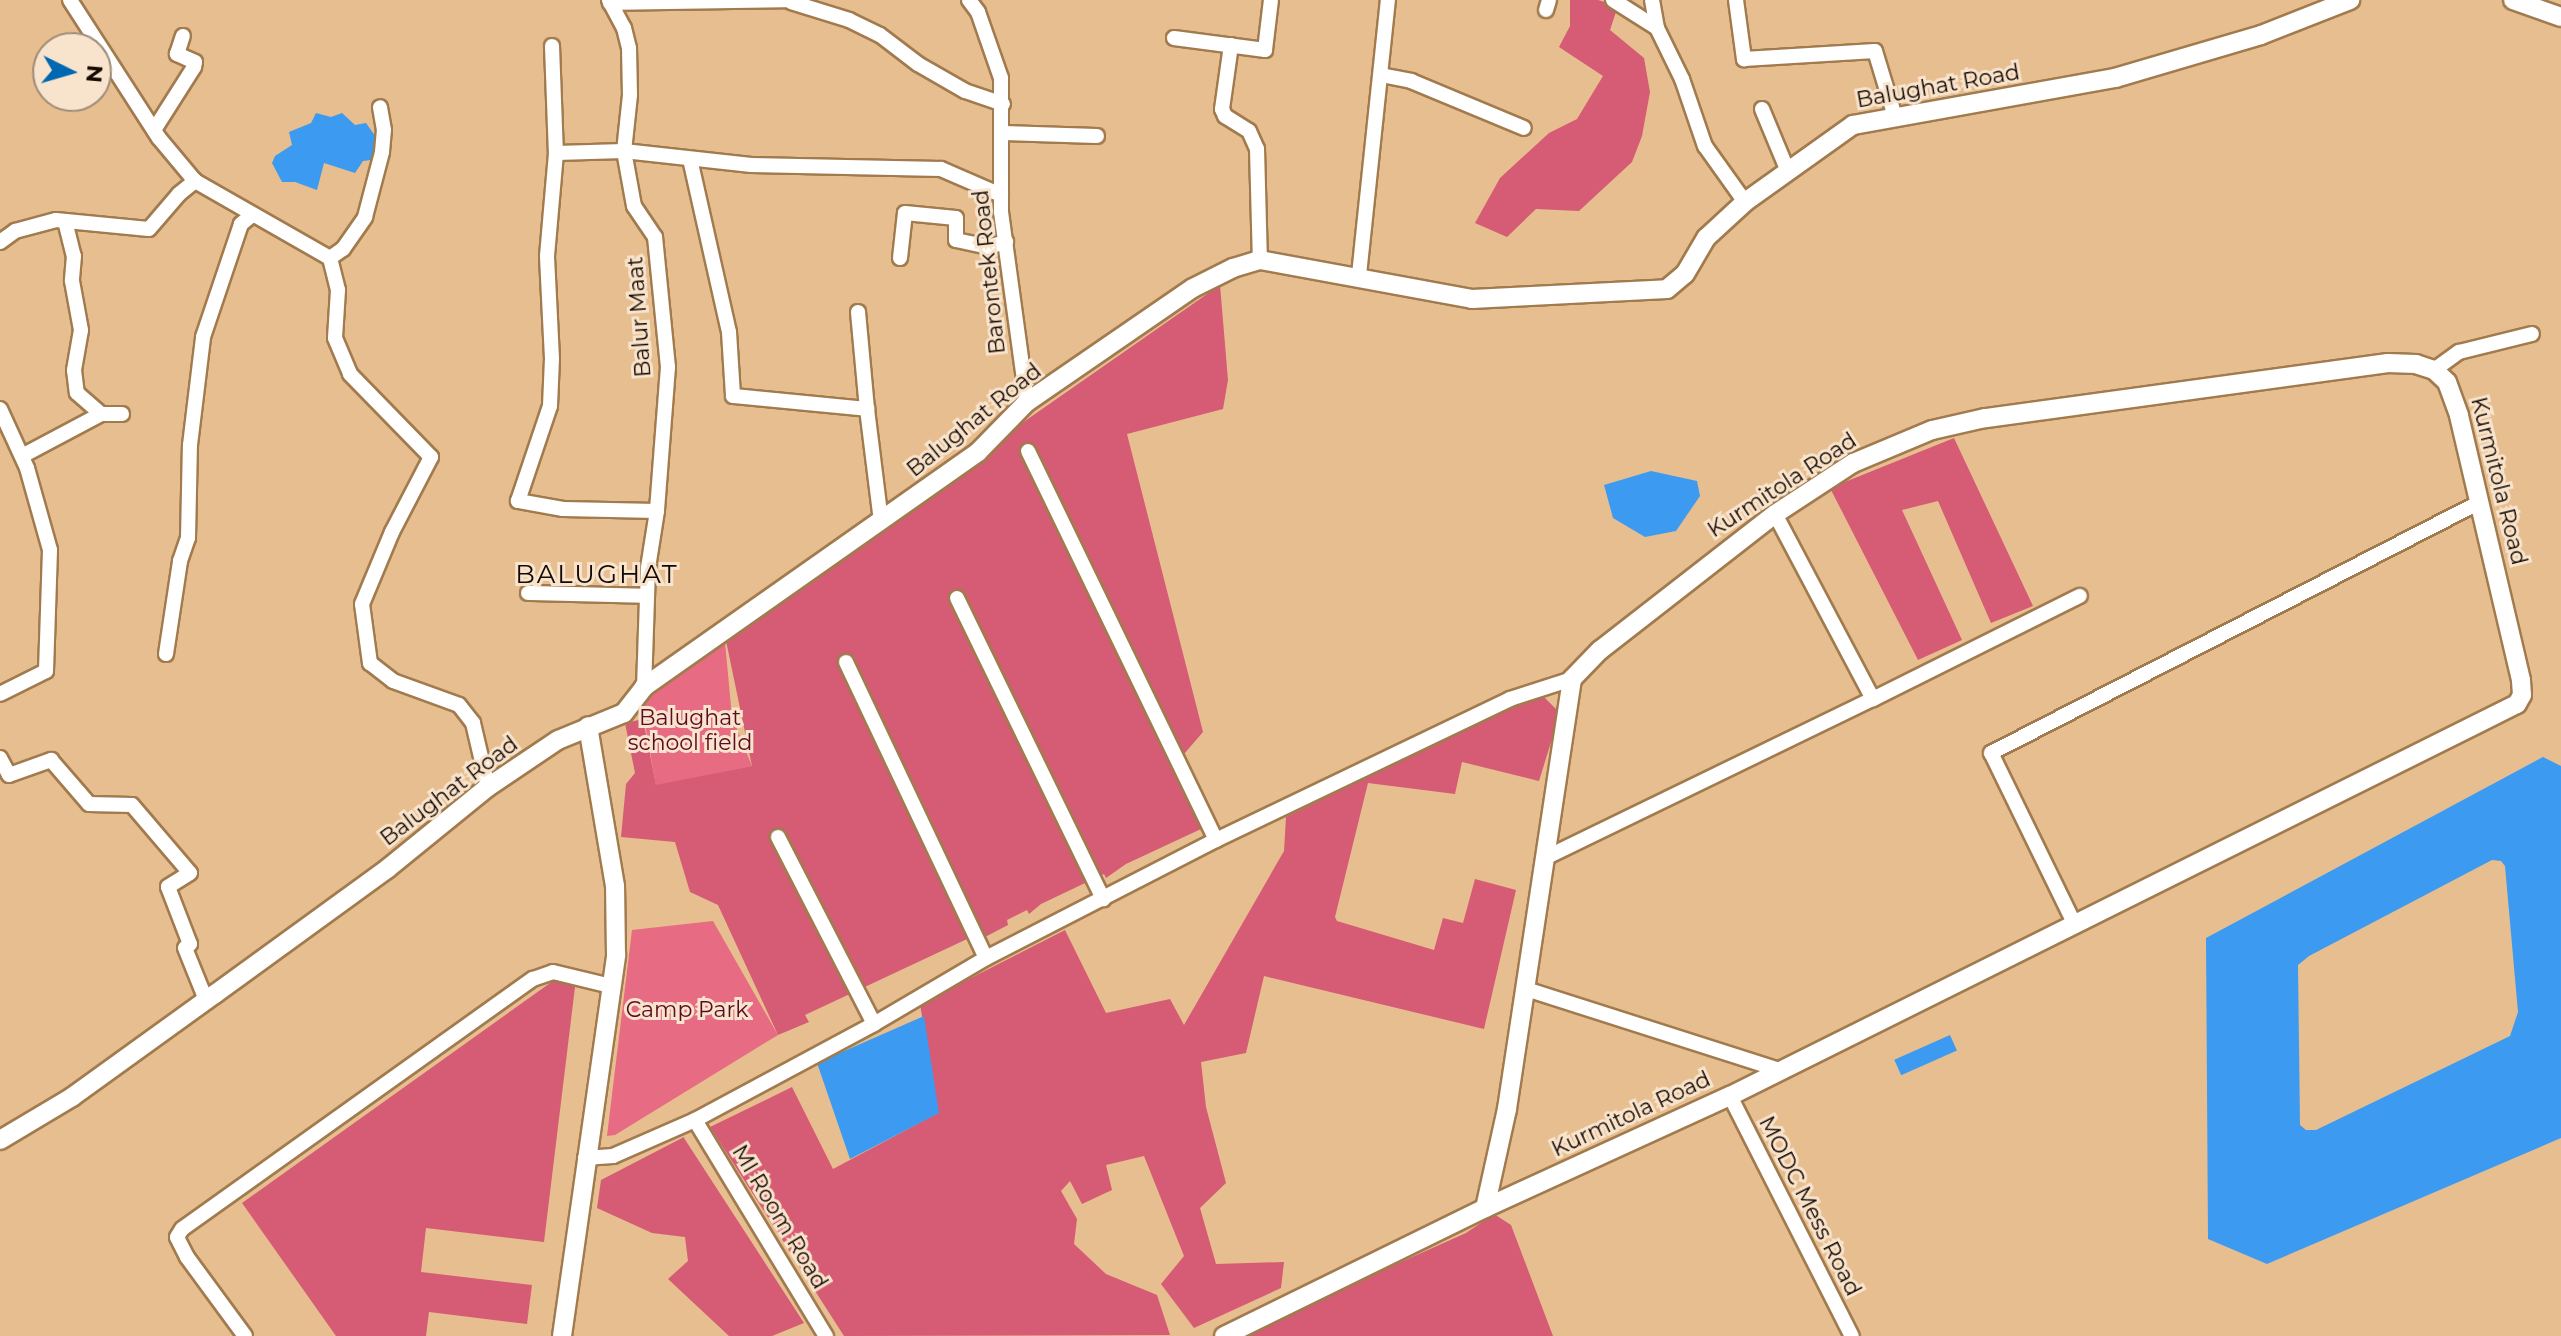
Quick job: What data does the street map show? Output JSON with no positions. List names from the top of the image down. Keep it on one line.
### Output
{"streets":{"street":["Balughat Road","Barontek Road","Balur Maat","Kurmitola Road","MODC Mess Road","MI Room Road"]},"crossings":[["Balughat Road","Barontek Road"],["Balughat Road","Balur Maat"],["Kurmitola Road","MODC Mess Road"]],"districts":["BALUGHAT"],"parks":["Balughat school field","Camp Park"],"north":"right"}
